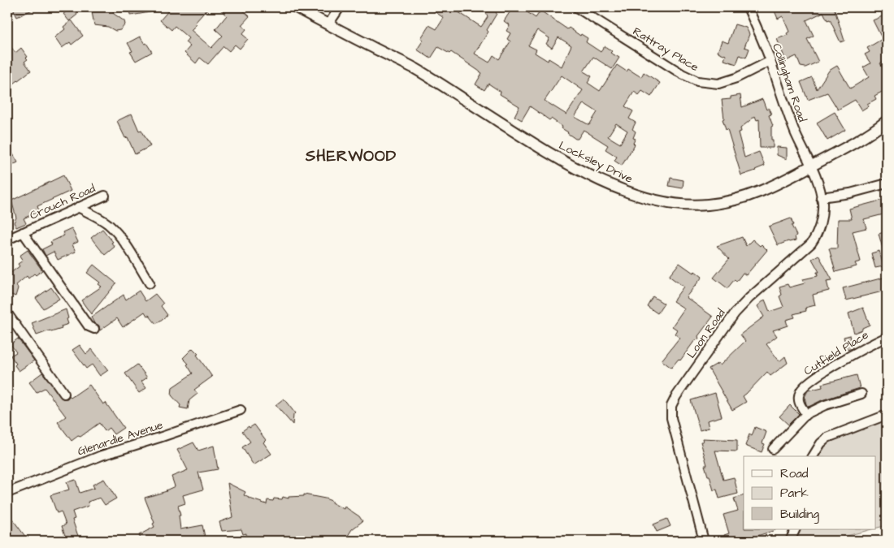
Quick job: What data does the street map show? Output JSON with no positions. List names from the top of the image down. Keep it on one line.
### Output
{"streets":{"street":["Rattray Place","Collingham Road","Locksley Drive","Crouch Road","Loon Road","Cutfield Place","Glenardle Avenue"]},"crossings":[["Rattray Place","Collingham Road"],["Collingham Road","Locksley Drive"],["Collingham Road","Loon Road"],["Locksley Drive","Loon Road"]],"districts":["SHERWOOD"],"legend":["Road","Park","Building"]}
